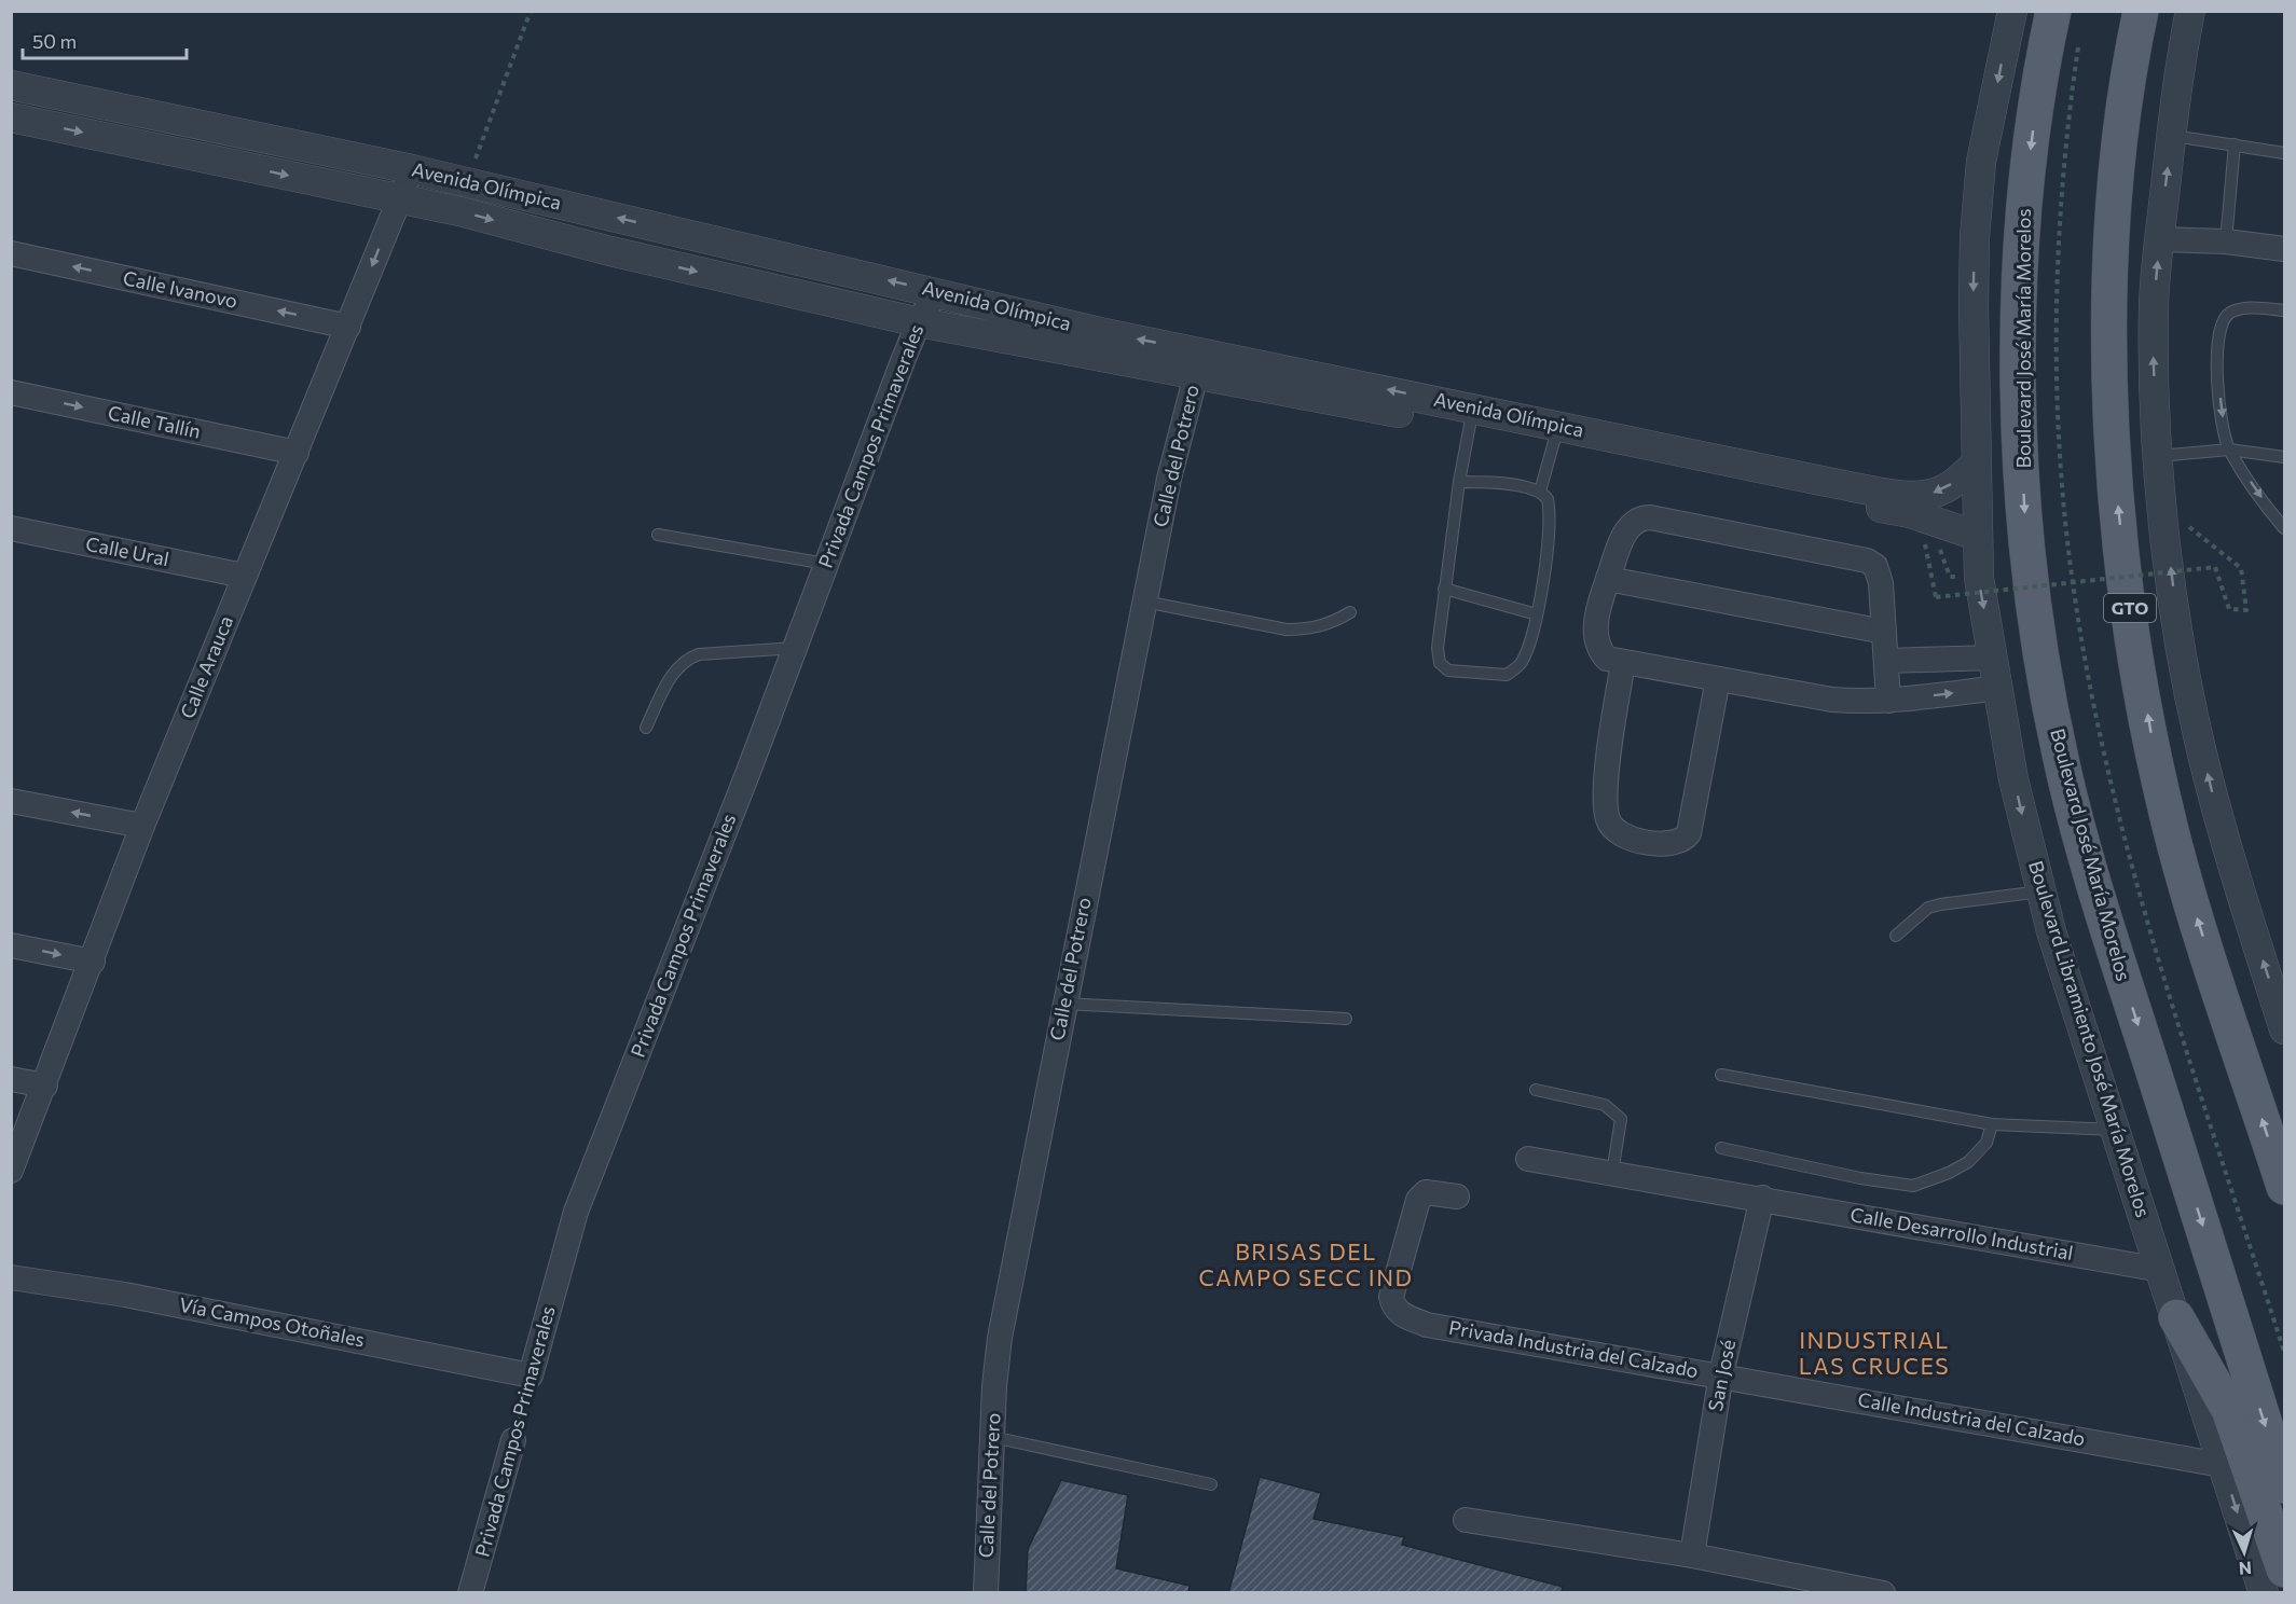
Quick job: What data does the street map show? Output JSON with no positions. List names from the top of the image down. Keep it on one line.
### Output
{"streets":{"main road":["Boulevard José María Morelos","GTO"],"street":["Avenida Olímpica","Calle Ivanovo","Calle Tallín","Privada Campos Primaverales","Calle del Potrero","Calle Ural","Calle Arauca","Boulevard Libramiento José María Morelos","Calle Desarrollo Industrial","Vía Campos Otoñales","Privada Industria del Calzado","San José","Calle Industria del Calzado"]},"crossings":[["Avenida Olímpica","Privada Campos Primaverales"],["Avenida Olímpica","Calle del Potrero"],["Avenida Olímpica","Calle Arauca"],["Avenida Olímpica","Boulevard Libramiento José María Morelos"],["Calle Ivanovo","Calle Arauca"],["Calle Tallín","Calle Arauca"],["Privada Campos Primaverales","Vía Campos Otoñales"],["Calle Ural","Calle Arauca"],["Boulevard Libramiento José María Morelos","Calle Desarrollo Industrial"],["Boulevard Libramiento José María Morelos","Calle Industria del Calzado"],["Calle Desarrollo Industrial","San José"],["Privada Industria del Calzado","San José"],["Privada Industria del Calzado","Calle Industria del Calzado"],["San José","Calle Industria del Calzado"]],"one_way":["Calle Ivanovo","Calle Tallín"],"districts":["BRISAS DEL CAMPO SECC IND","INDUSTRIAL LAS CRUCES"],"scale_bar":"50 m","north":"bottom"}
